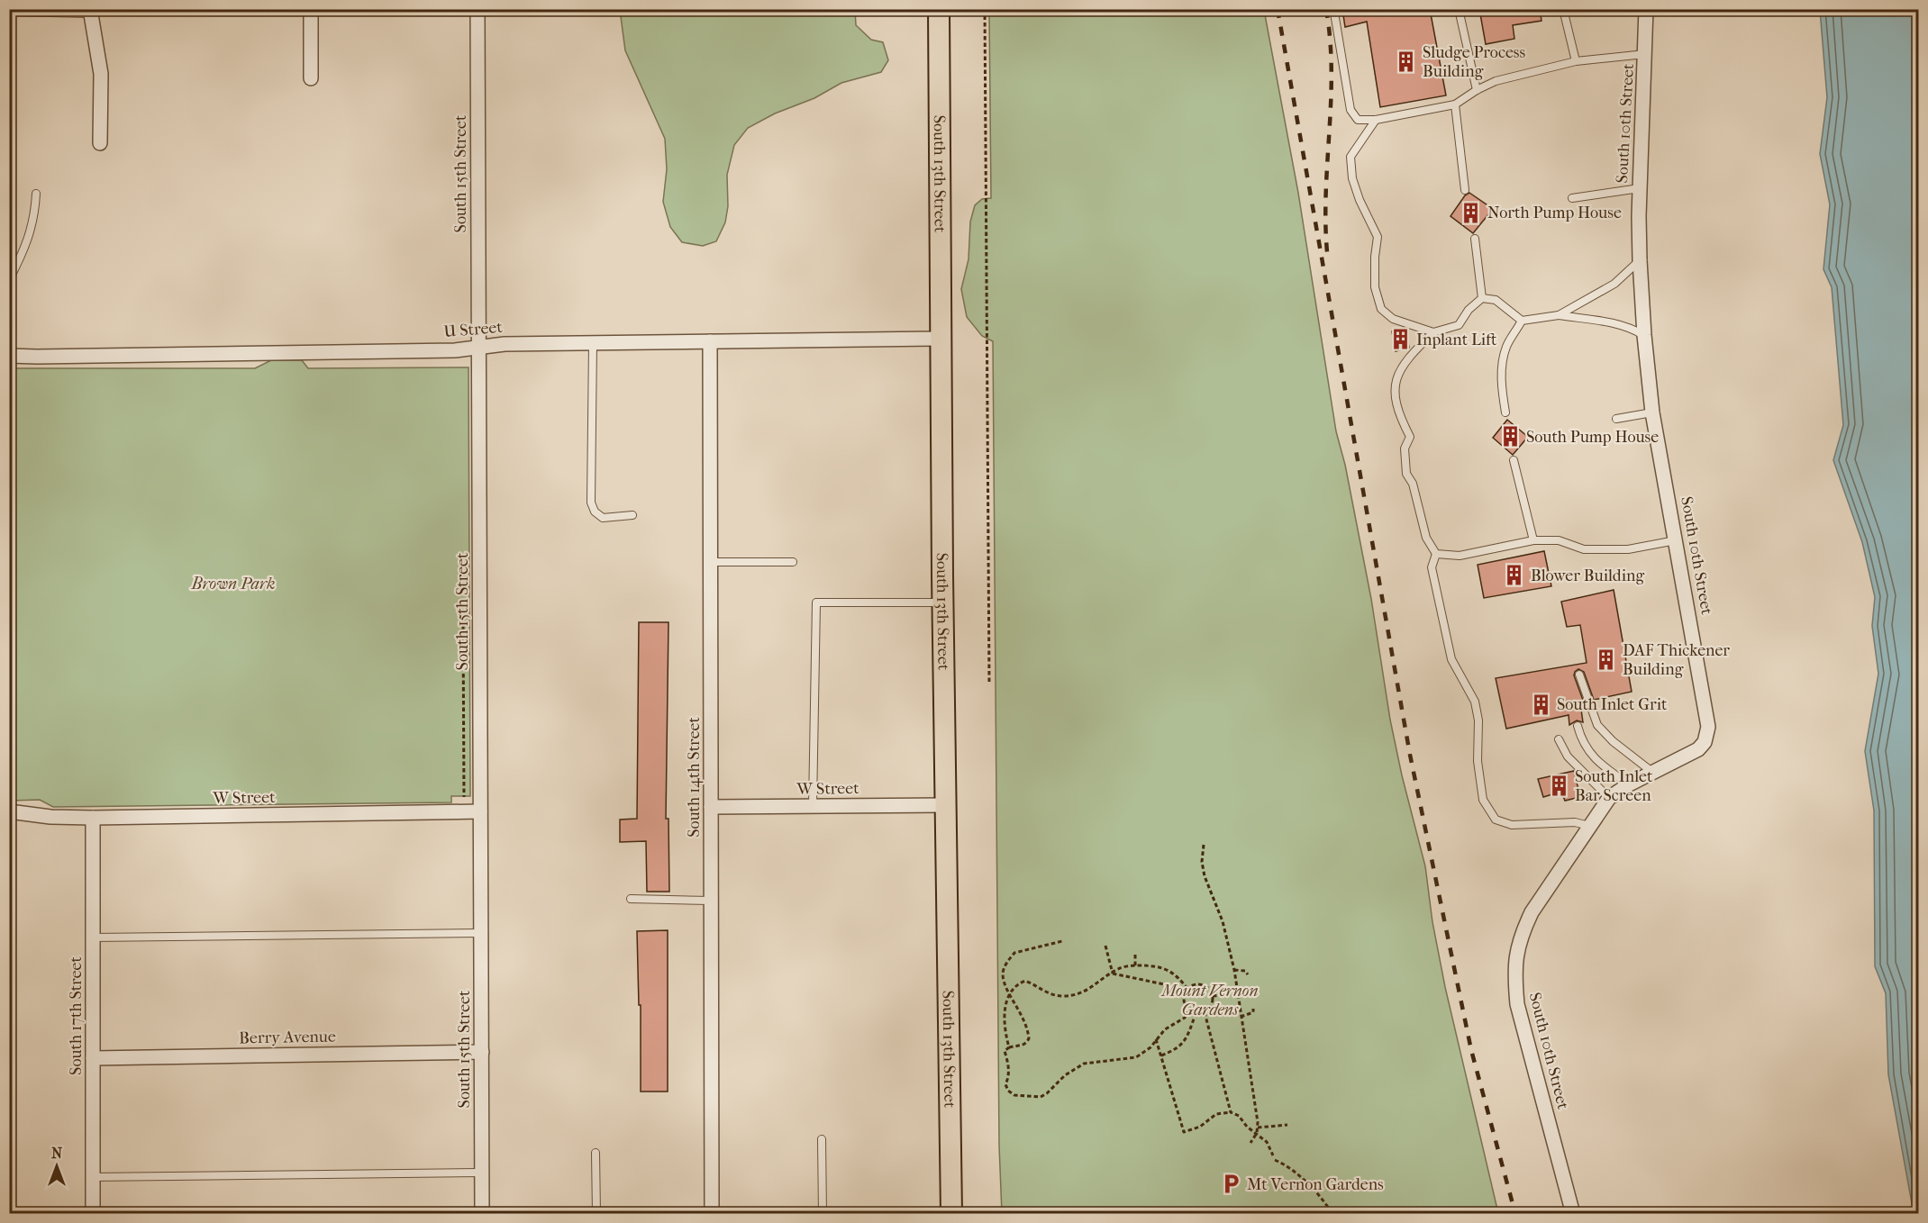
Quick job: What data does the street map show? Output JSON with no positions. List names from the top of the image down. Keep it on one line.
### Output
{"streets":{"main road":["South 13th Street"],"street":["South 10th Street","South 15th Street","U Street","South 14th Street","W Street","South 17th Street","Berry Avenue"]},"crossings":[["South 15th Street","U Street"],["South 15th Street","W Street"],["South 15th Street","Berry Avenue"],["South 13th Street","U Street"],["South 13th Street","W Street"],["U Street","South 14th Street"],["South 14th Street","W Street"],["W Street","South 17th Street"],["South 17th Street","Berry Avenue"]],"parks":["Brown Park","Mount Vernon Gardens"],"places":{"building":["Sludge Process Building","North Pump House","Inplant Lift","South Pump House","Blower Building","DAF Thickener Building","South Inlet Grit","South Inlet Bar Screen"],"parking":["Mt Vernon Gardens"]},"north":"top"}
